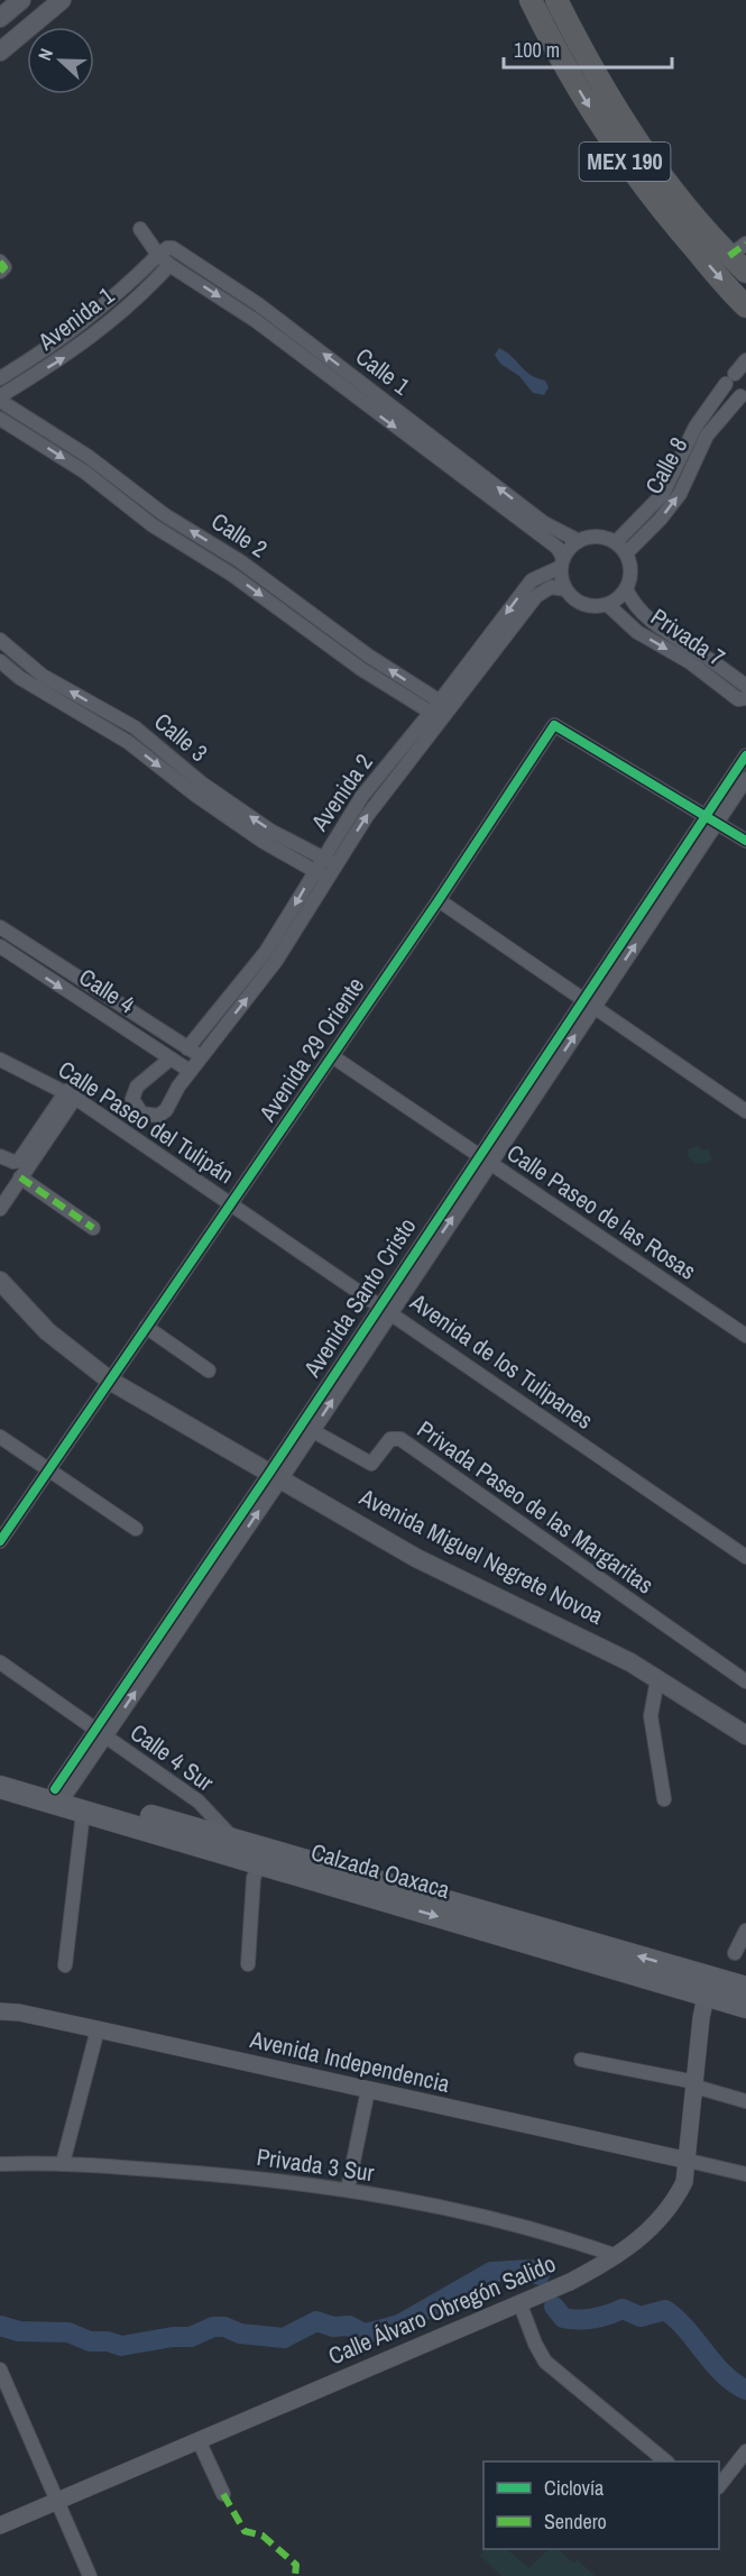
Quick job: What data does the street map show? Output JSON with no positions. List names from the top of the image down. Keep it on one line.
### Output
{"streets":{"highway":["MEX 190"],"main road":["Avenida Miguel Negrete Novoa","Calzada Oaxaca"],"street":["Avenida 1","Calle 1","Calle 8","Calle 2","Privada 7","Calle 3","Avenida 2","Calle 4","Avenida 29 Oriente","Calle Paseo del Tulipán","Calle Paseo de las Rosas","Avenida Santo Cristo","Avenida de los Tulipanes","Privada Paseo de las Margaritas","Calle 4 Sur","Avenida Independencia","Privada 3 Sur","Calle Álvaro Obregón Salido"]},"crossings":[["Avenida 1","Calle 1"],["Avenida 1","Calle 2"],["Calle 1","Calle 8"],["Calle 1","Privada 7"],["Calle 1","Avenida 2"],["Calle 8","Privada 7"],["Calle 8","Avenida 2"],["Calle 2","Avenida 2"],["Privada 7","Avenida 2"],["Calle 3","Avenida 2"],["Avenida 2","Calle 4"],["Avenida 29 Oriente","Calle Paseo del Tulipán"],["Avenida 29 Oriente","Calle Paseo de las Rosas"],["Avenida 29 Oriente","Avenida Santo Cristo"],["Avenida 29 Oriente","Avenida de los Tulipanes"],["Avenida 29 Oriente","Avenida Miguel Negrete Novoa"],["Calle Paseo del Tulipán","Avenida de los Tulipanes"],["Calle Paseo de las Rosas","Avenida Santo Cristo"],["Avenida Santo Cristo","Avenida de los Tulipanes"],["Avenida Santo Cristo","Privada Paseo de las Margaritas"],["Avenida Santo Cristo","Avenida Miguel Negrete Novoa"],["Avenida Santo Cristo","Calle 4 Sur"],["Avenida Santo Cristo","Calzada Oaxaca"],["Calle 4 Sur","Calzada Oaxaca"],["Calzada Oaxaca","Calle Álvaro Obregón Salido"],["Avenida Independencia","Calle Álvaro Obregón Salido"],["Privada 3 Sur","Calle Álvaro Obregón Salido"]],"legend":["Ciclovía","Sendero"],"scale_bar":"100 m","north":"left"}
